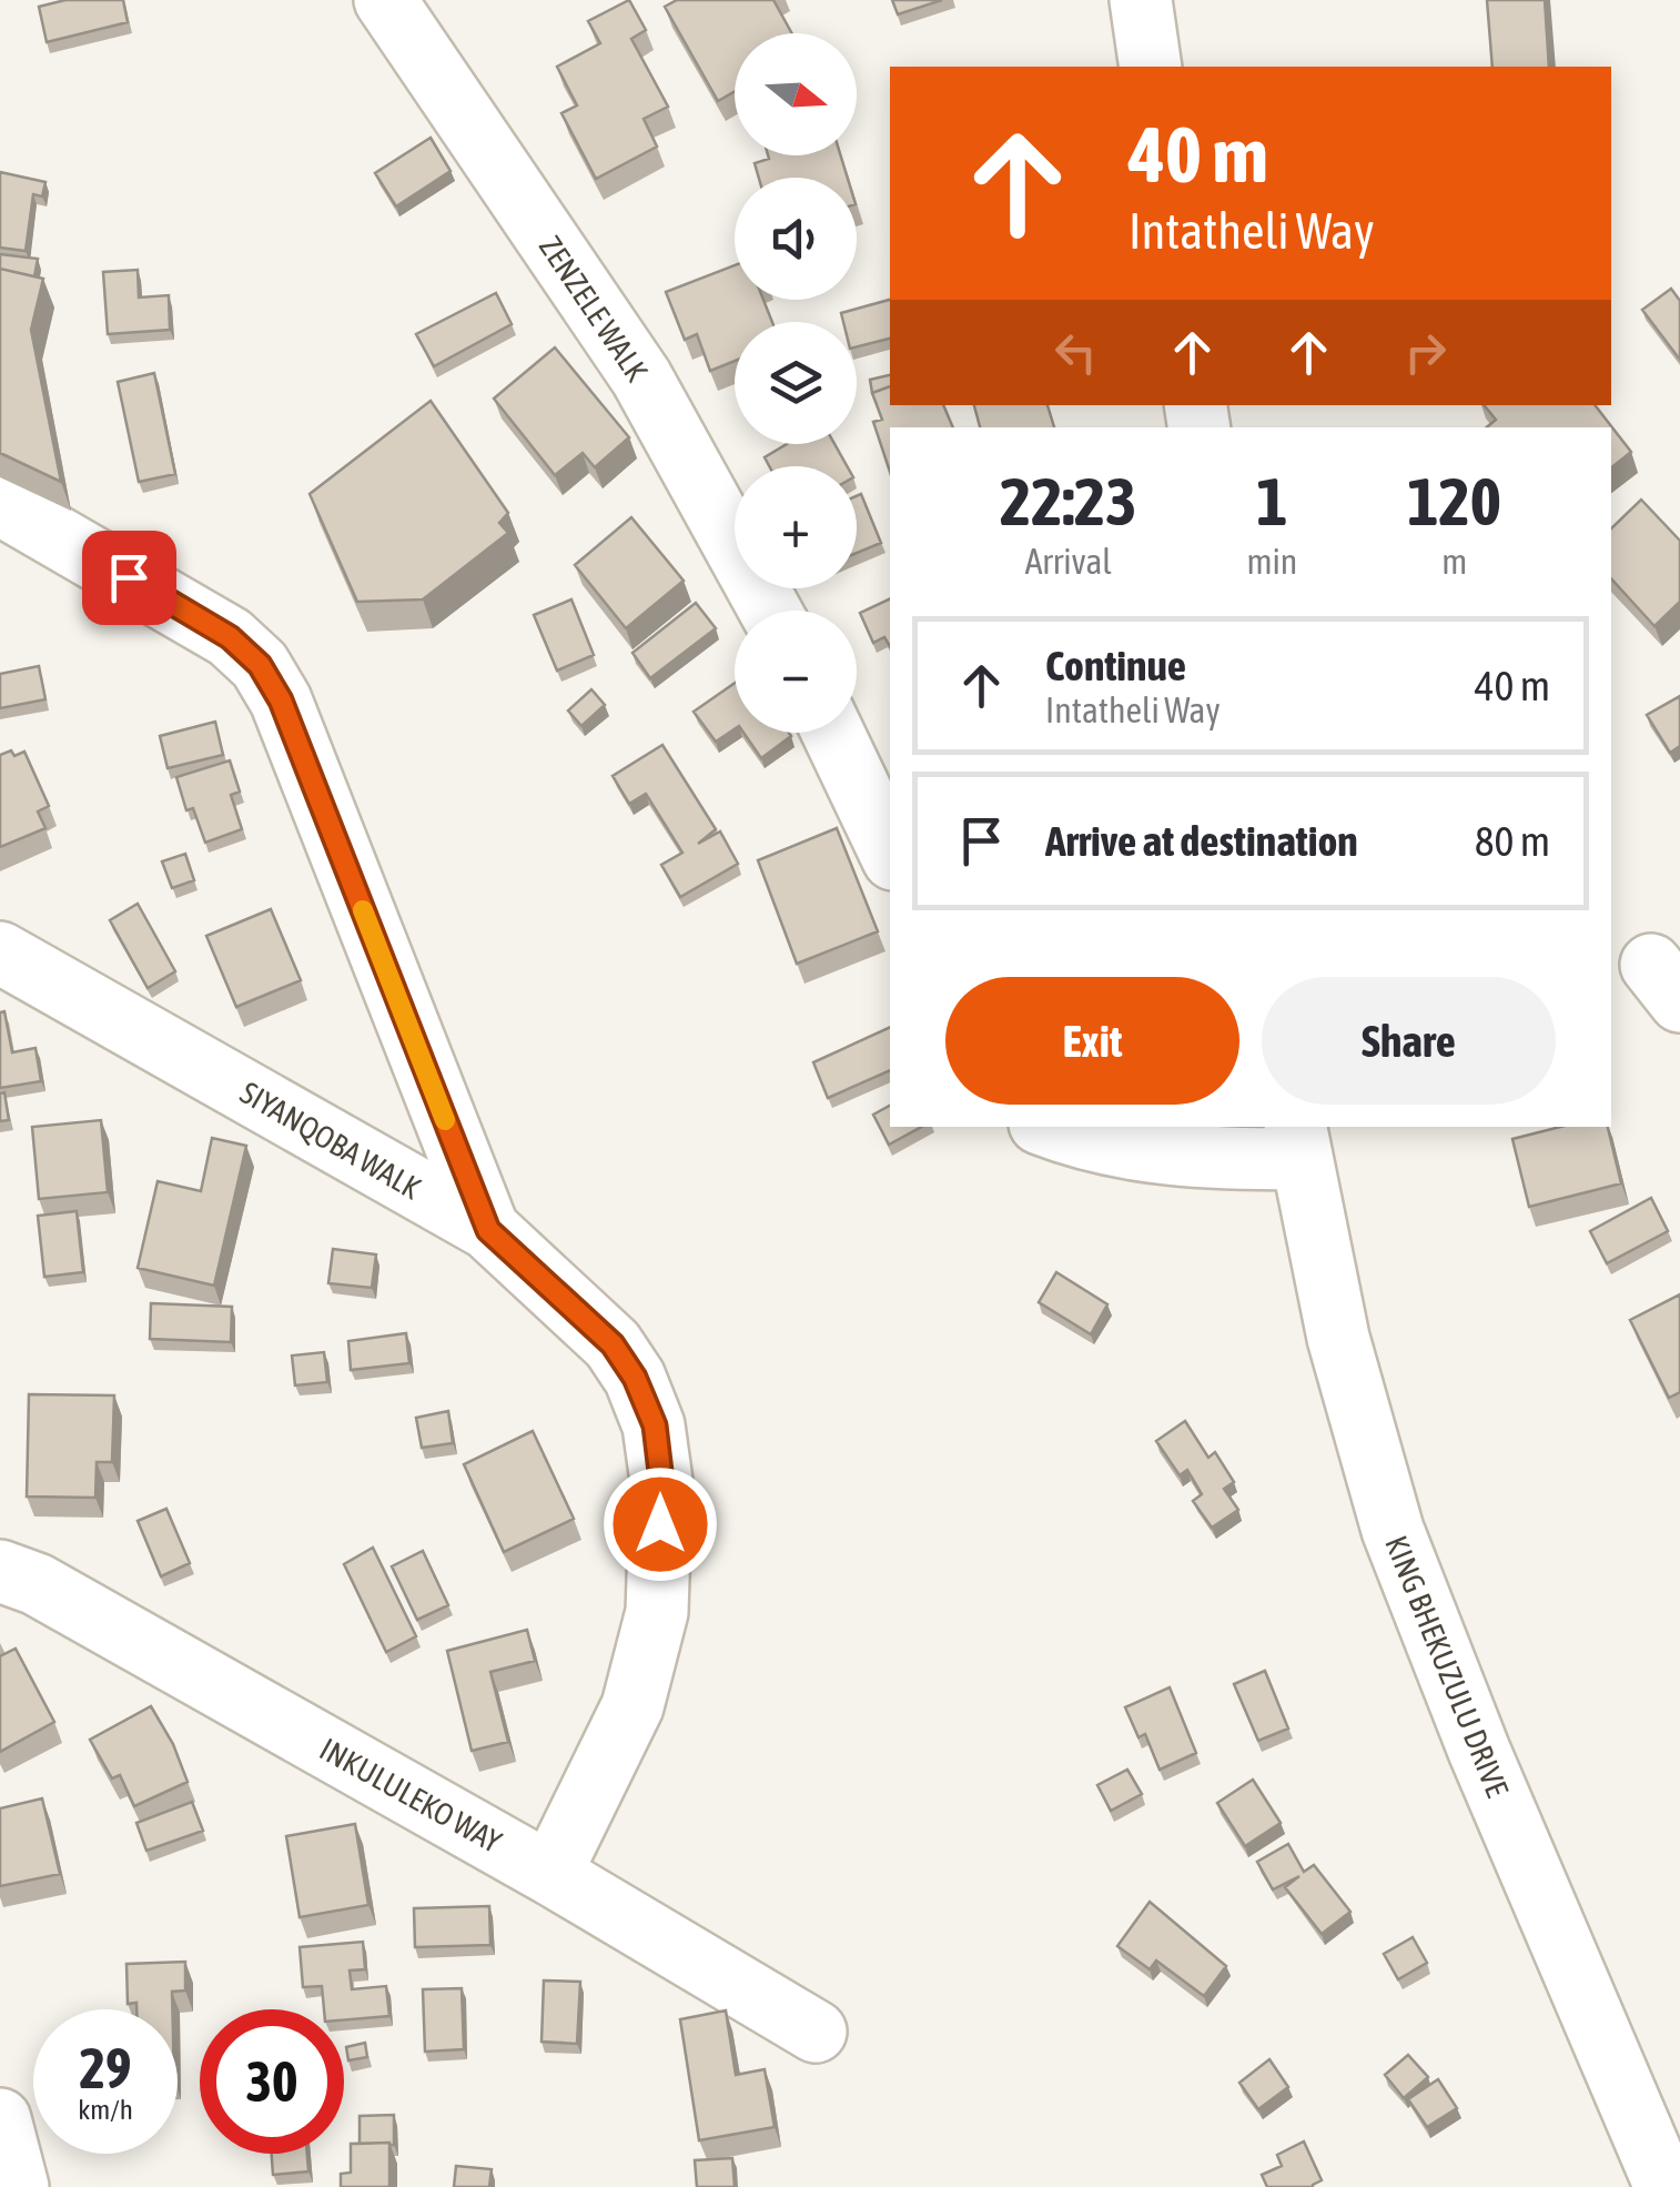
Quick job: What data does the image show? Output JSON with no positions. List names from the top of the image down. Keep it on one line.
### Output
{"streets":{"street":["ZENZELE WALK","SIYANQOBA WALK","KING BHEKUZULU DRIVE","INKULULEKO WAY"]},"crossings":[["SIYANQOBA WALK","INKULULEKO WAY"]],"north":"right","page":{"map_buttons":["+","−"],"turn":["40 m","Intatheli Way"],"eta":["22:23","Arrival","1","min","120","m"],"list":[{"name":"Continue","note":"Intatheli Way","value":"40 m"},{"name":"Arrive at destination","value":"80 m"}],"buttons":["Exit","Share"],"speed":"29 km/h","limit":"30"}}
